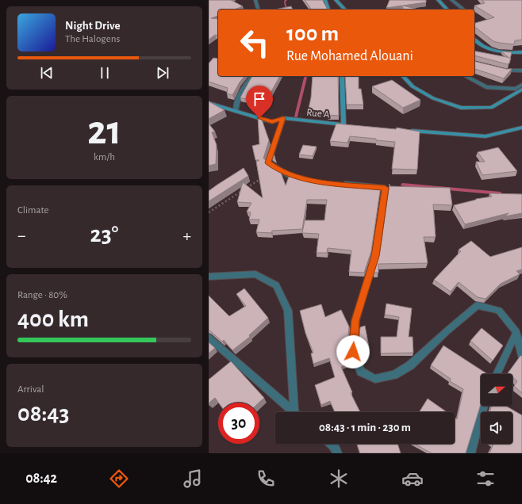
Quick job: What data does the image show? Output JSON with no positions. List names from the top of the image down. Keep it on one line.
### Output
{"streets":{"street":["Rue A"]},"north":"right","page":{"turn":["100 m","Rue Mohamed Alouani"],"song":["Night Drive","The Halogens"],"tile":[["21","km/h"],"Climate",["Range · 80%","400 km"],["Arrival","08:43"]],"heat":["−","23°","+"],"limit":"30","trip":"08:43 · 1 min · 230 m","tabs":"08:42"}}
